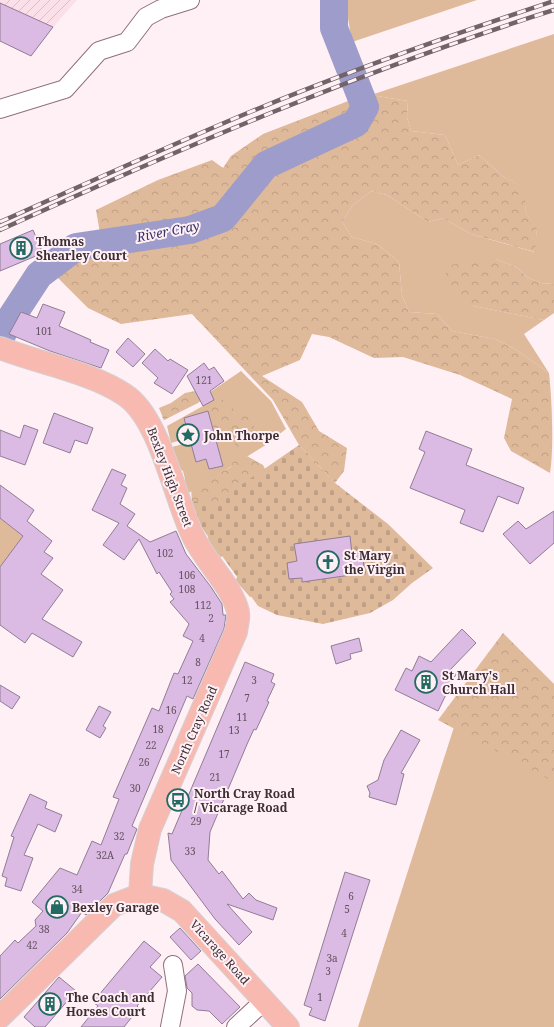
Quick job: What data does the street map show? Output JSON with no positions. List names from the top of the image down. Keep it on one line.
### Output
{"streets":{"main road":["Bexley High Street","North Cray Road","Vicarage Road"]},"crossings":[["Bexley High Street","North Cray Road"],["North Cray Road","Vicarage Road"]],"water":["River Cray"],"places":{"building":["Thomas Shearley Court","St Mary's Church Hall","The Coach and Horses Court"],"place":["John Thorpe"],"church":["St Mary the Virgin"],"bus stop":["North Cray Road / Vicarage Road"],"shop":["Bexley Garage"]},"house_numbers":["101","121","102","106","108","112","2","4","8","12","3","7","16","11","18","13","22","17","26","21","30","29","32","33","32A","34","6","5","38","4","42","3a","3","1"]}
